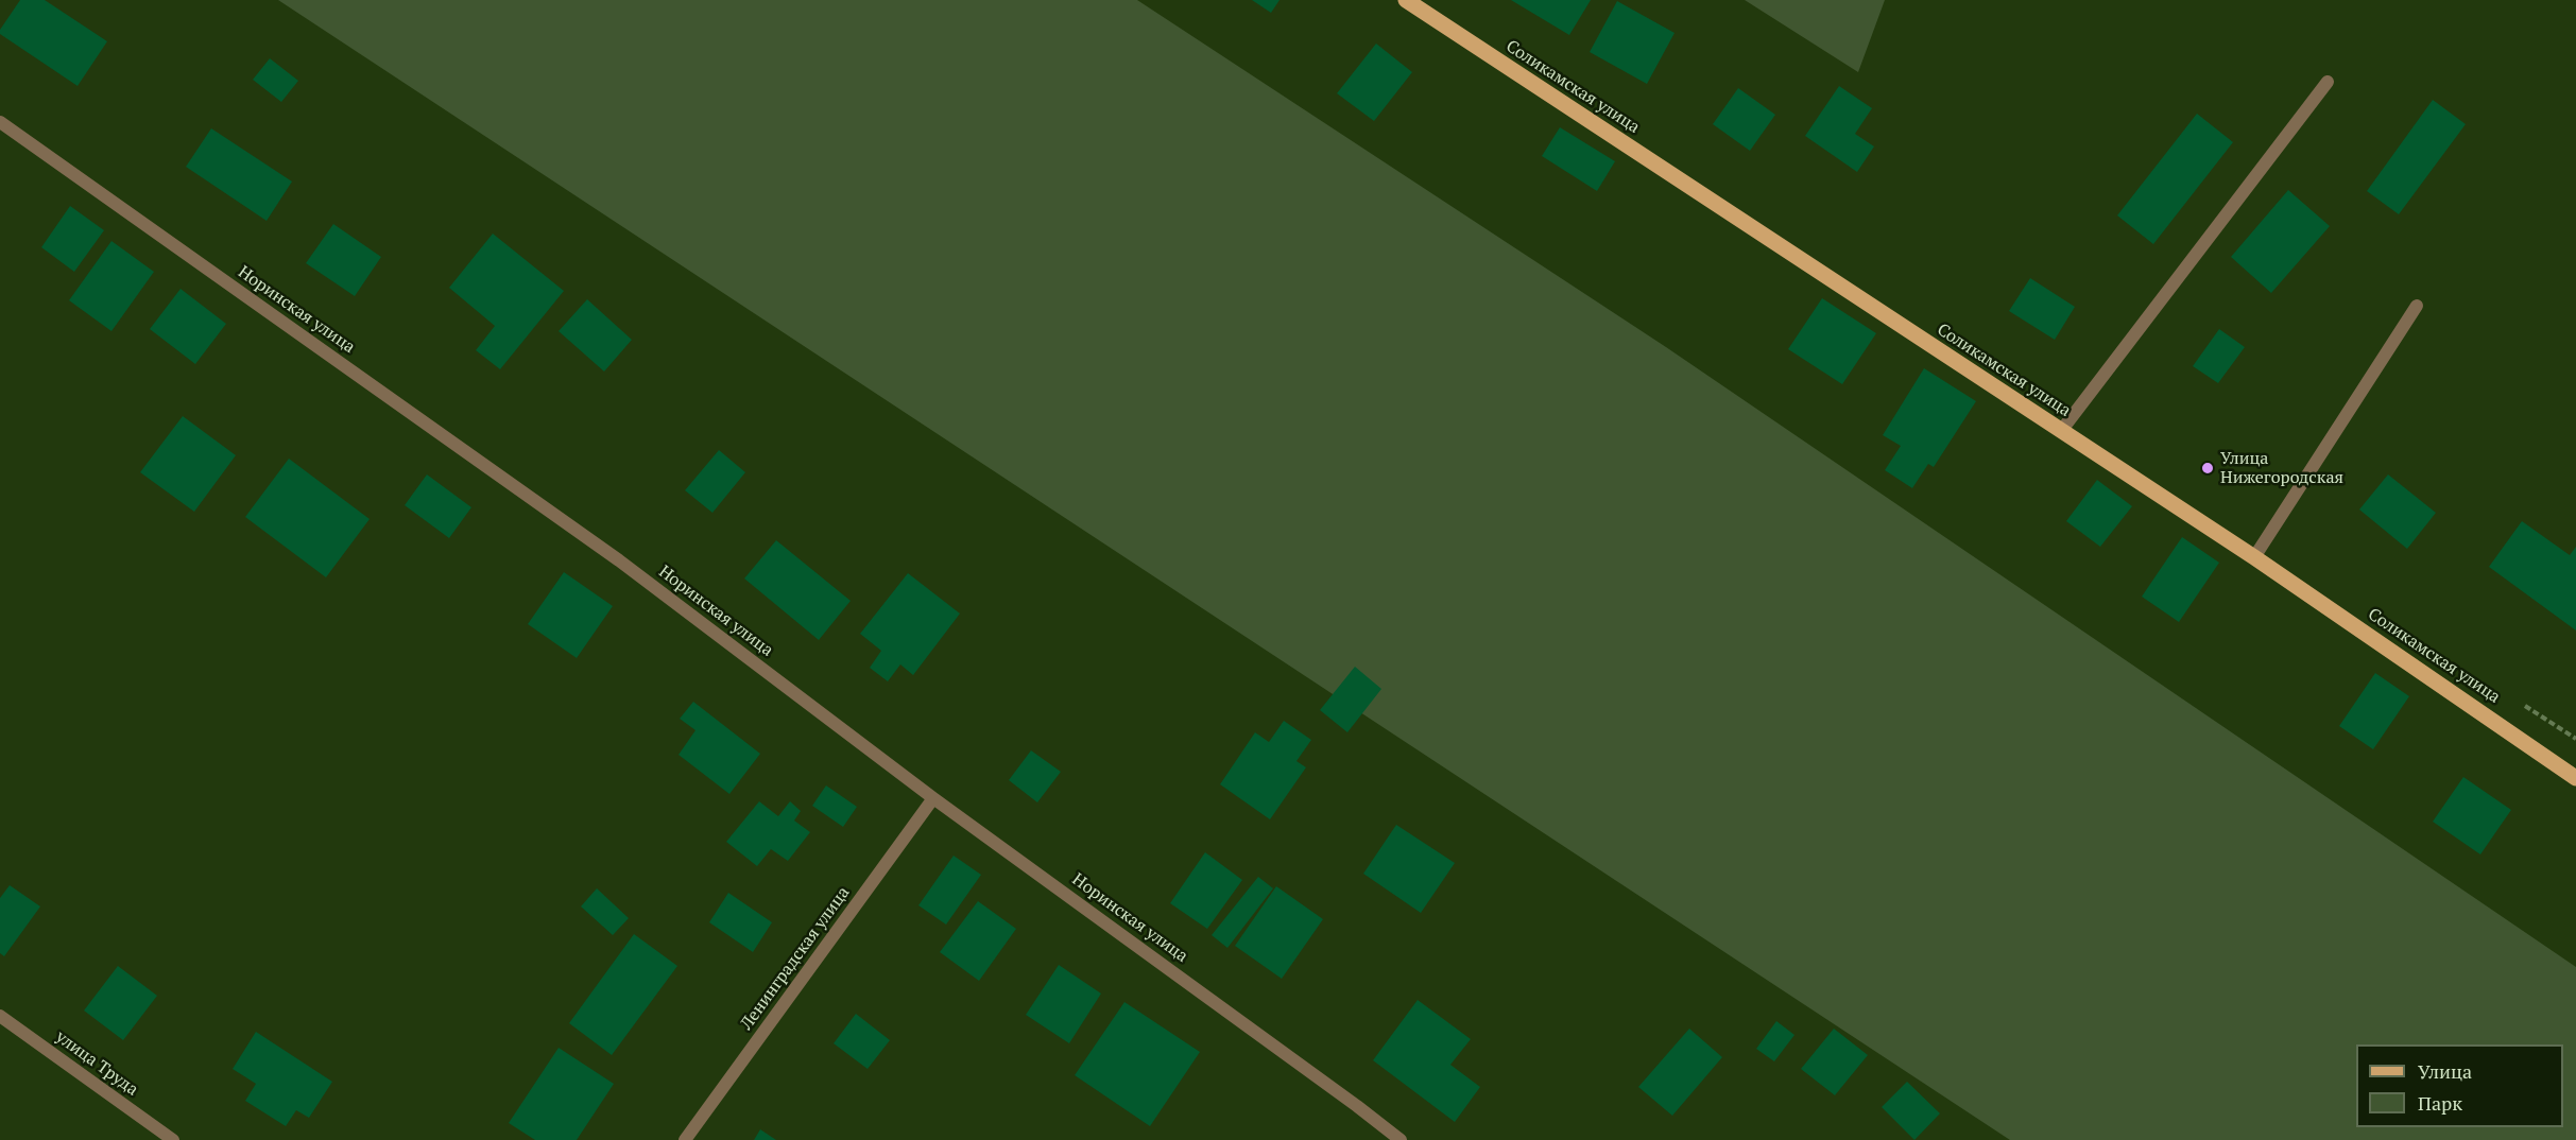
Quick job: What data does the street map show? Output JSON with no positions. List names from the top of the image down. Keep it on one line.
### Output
{"streets":{"main road":["Соликамская улица"],"street":["Норинская улица","Ленинградская улица","улица Труда"]},"crossings":[["Норинская улица","Ленинградская улица"]],"places":["Улица Нижегородская"],"legend":["Улица","Парк"]}
